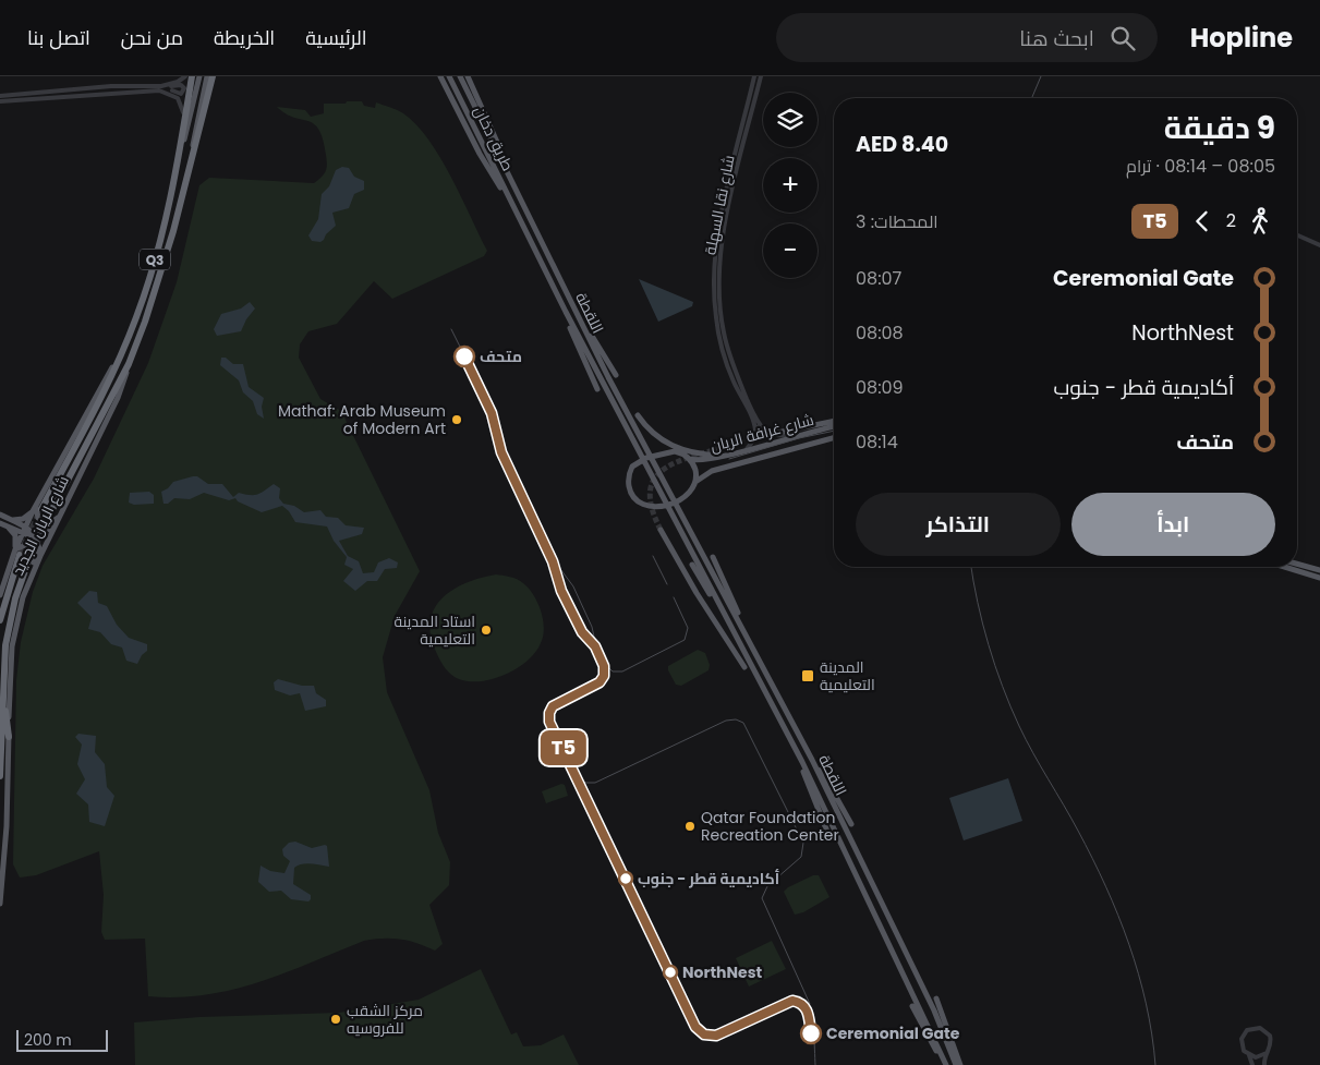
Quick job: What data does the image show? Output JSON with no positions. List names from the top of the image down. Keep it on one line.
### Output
{"streets":{"highway":["Q3","شارع الريان الجديد"],"main road":["طريق دخان","اللقطة","شارع غرافة الريان"],"street":["شارع نقا السهلة"]},"crossings":[["طريق دخان","اللقطة"],["شارع نقا السهلة","شارع غرافة الريان"]],"places":{"other":["متحف","Mathaf: Arab Museum of Modern Art","استاد المدينة التعليمية","Qatar Foundation Recreation Center","أكاديمية قطر - جنوب","NorthNest","مركز الشقب للفروسيه","Ceremonial Gate"],"transit":["المدينة التعليمية"]},"lines":["tram line T5"],"scale_bar":"200 m","page":{"header":"Hopline","search":"ابحث هنا","nav":["الرئيسية","الخريطة","من نحن","اتصل بنا"],"on_map":"T5","map_buttons":["+","−"],"heading":["9 دقيقة","08:05 – 08:14 · ترام","AED 8.40"],"legs":["2","T5","المحطات: 3"],"list":[{"name":"Ceremonial Gate","value":"08:07"},{"name":"NorthNest","value":"08:08"},{"name":"أكاديمية قطر - جنوب","value":"08:09"},{"name":"متحف","value":"08:14"}],"buttons":["ابدأ","التذاكر"],"scale":"200 m"}}
